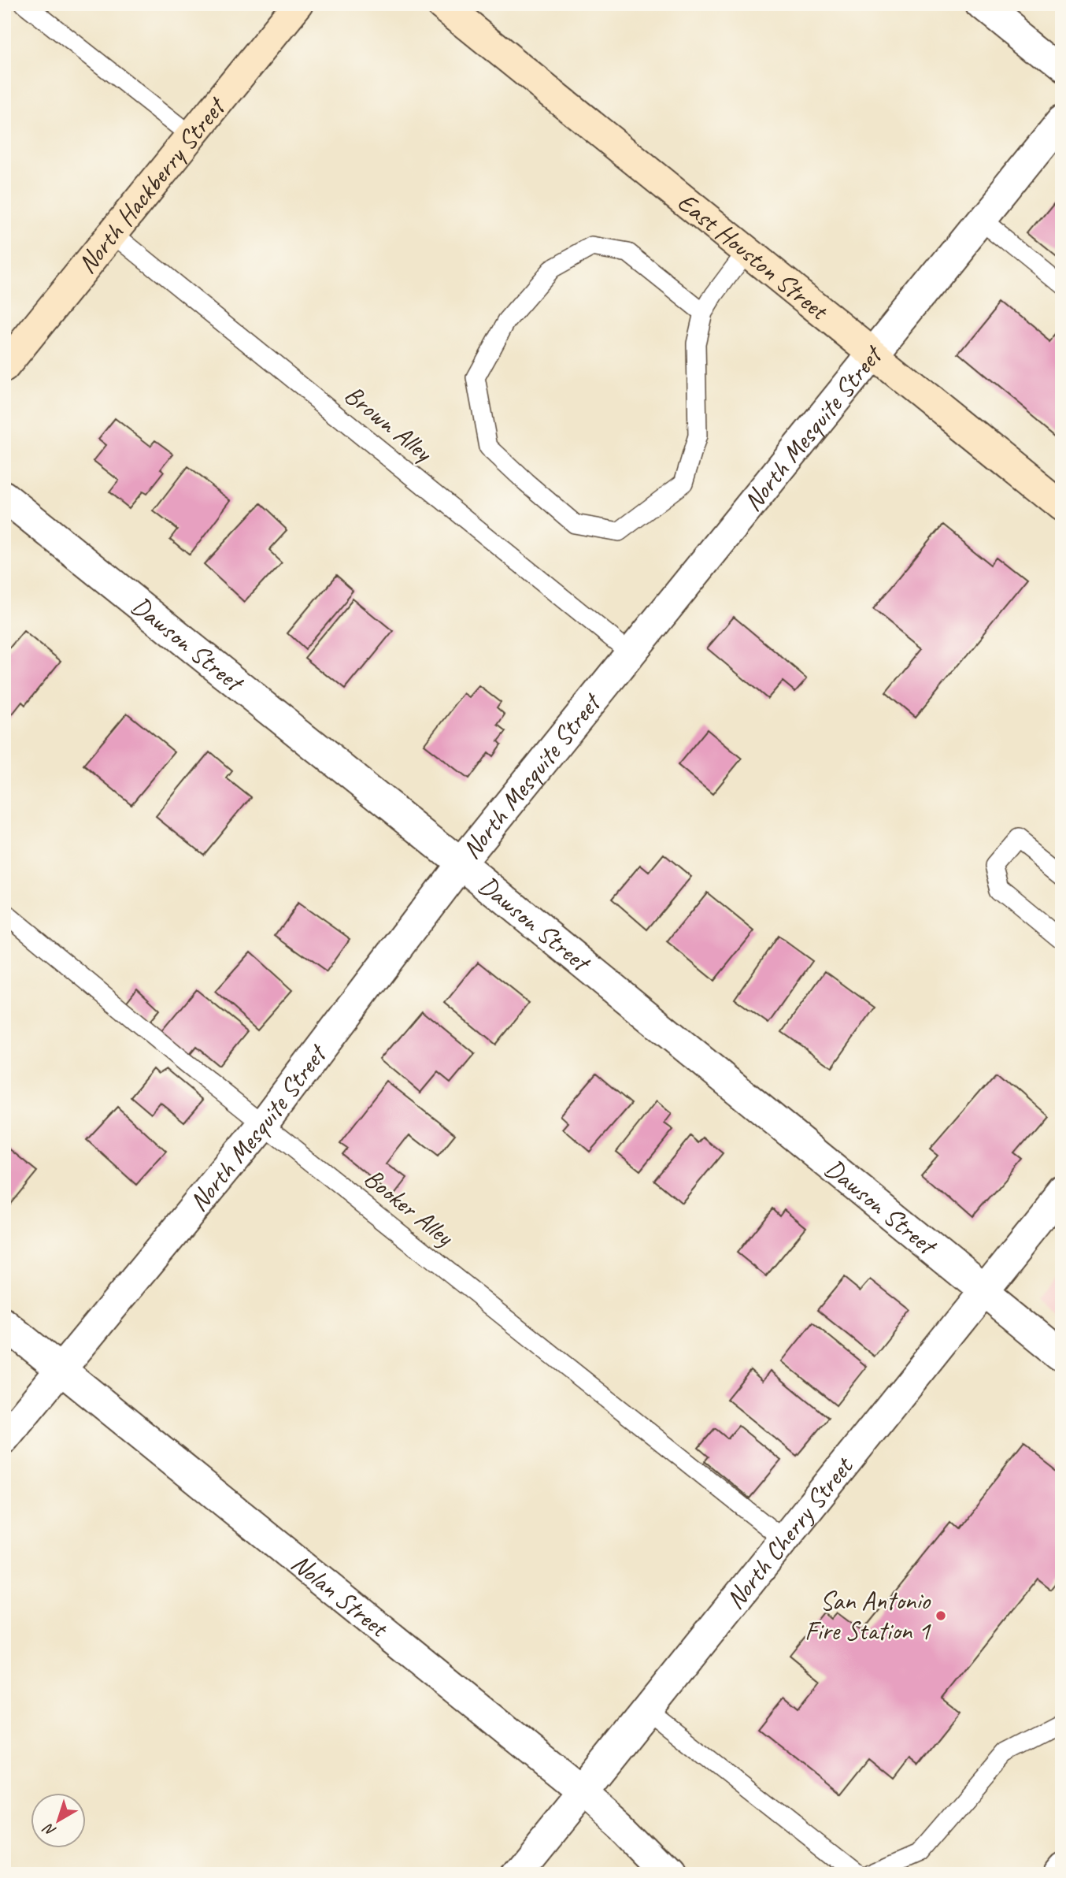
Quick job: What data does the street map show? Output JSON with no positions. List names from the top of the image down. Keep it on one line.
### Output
{"streets":{"main road":["North Hackberry Street","East Houston Street"],"street":["North Mesquite Street","Dawson Street","North Cherry Street","Nolan Street"],"lane":["Brown Alley","Booker Alley"]},"crossings":[["North Hackberry Street","Brown Alley"],["East Houston Street","North Mesquite Street"],["Brown Alley","North Mesquite Street"],["North Mesquite Street","Dawson Street"],["North Mesquite Street","Booker Alley"],["North Mesquite Street","Nolan Street"],["Dawson Street","North Cherry Street"],["Booker Alley","North Cherry Street"],["North Cherry Street","Nolan Street"]],"places":["San Antonio Fire Station 1"],"north":"bottom left"}
